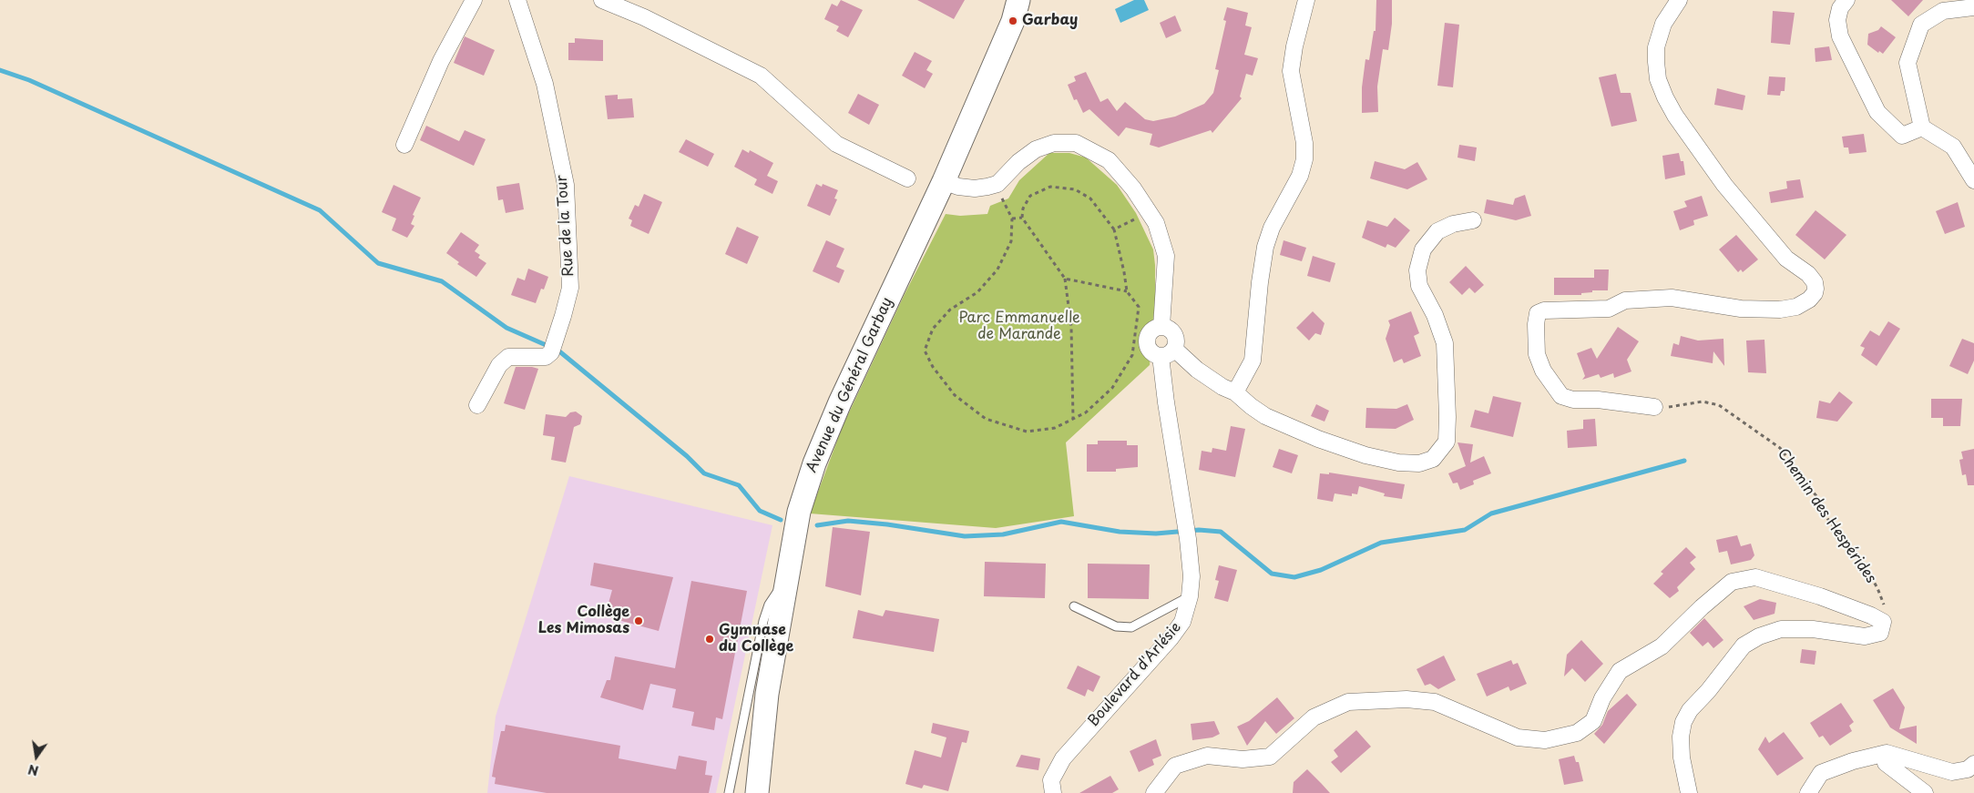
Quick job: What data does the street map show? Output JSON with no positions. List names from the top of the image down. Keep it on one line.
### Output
{"streets":{"main road":["Avenue du Général Garbay"],"street":["Rue de la Tour","Boulevard d'Arlésie"],"path":["Chemin des Hespérides"]},"parks":["Parc Emmanuelle de Marande"],"places":["Garbay","Collège Les Mimosas","Gymnase du Collège"],"north":"bottom"}
